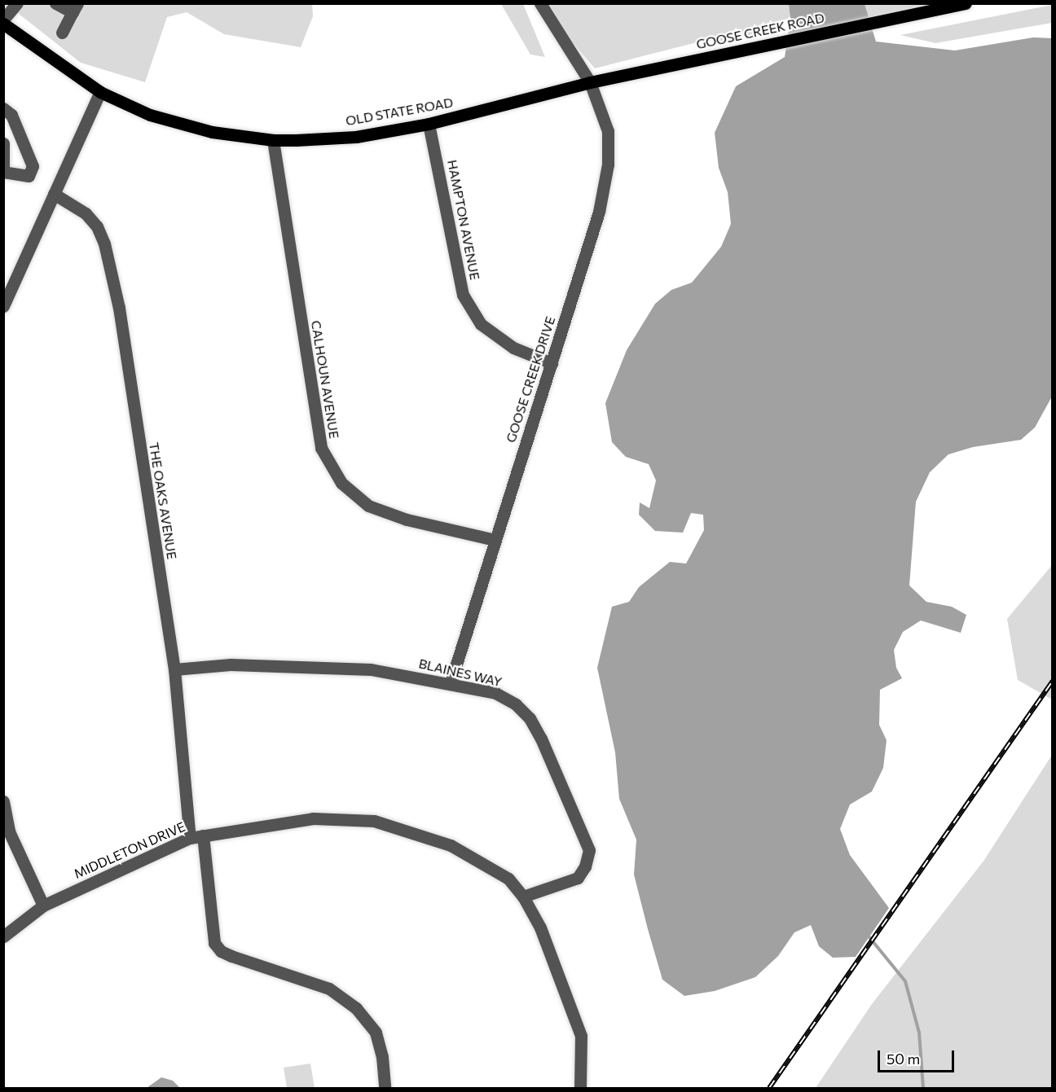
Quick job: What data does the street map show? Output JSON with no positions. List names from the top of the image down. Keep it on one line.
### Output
{"streets":{"main road":["GOOSE CREEK ROAD","OLD STATE ROAD"],"street":["HAMPTON AVENUE","CALHOUN AVENUE","GOOSE CREEK DRIVE","THE OAKS AVENUE","BLAINES WAY","MIDDLETON DRIVE"]},"crossings":[["GOOSE CREEK ROAD","OLD STATE ROAD"],["GOOSE CREEK ROAD","GOOSE CREEK DRIVE"],["OLD STATE ROAD","HAMPTON AVENUE"],["OLD STATE ROAD","CALHOUN AVENUE"],["OLD STATE ROAD","GOOSE CREEK DRIVE"],["HAMPTON AVENUE","GOOSE CREEK DRIVE"],["CALHOUN AVENUE","GOOSE CREEK DRIVE"],["GOOSE CREEK DRIVE","BLAINES WAY"],["THE OAKS AVENUE","BLAINES WAY"],["THE OAKS AVENUE","MIDDLETON DRIVE"],["BLAINES WAY","MIDDLETON DRIVE"]],"scale_bar":"50 m"}
